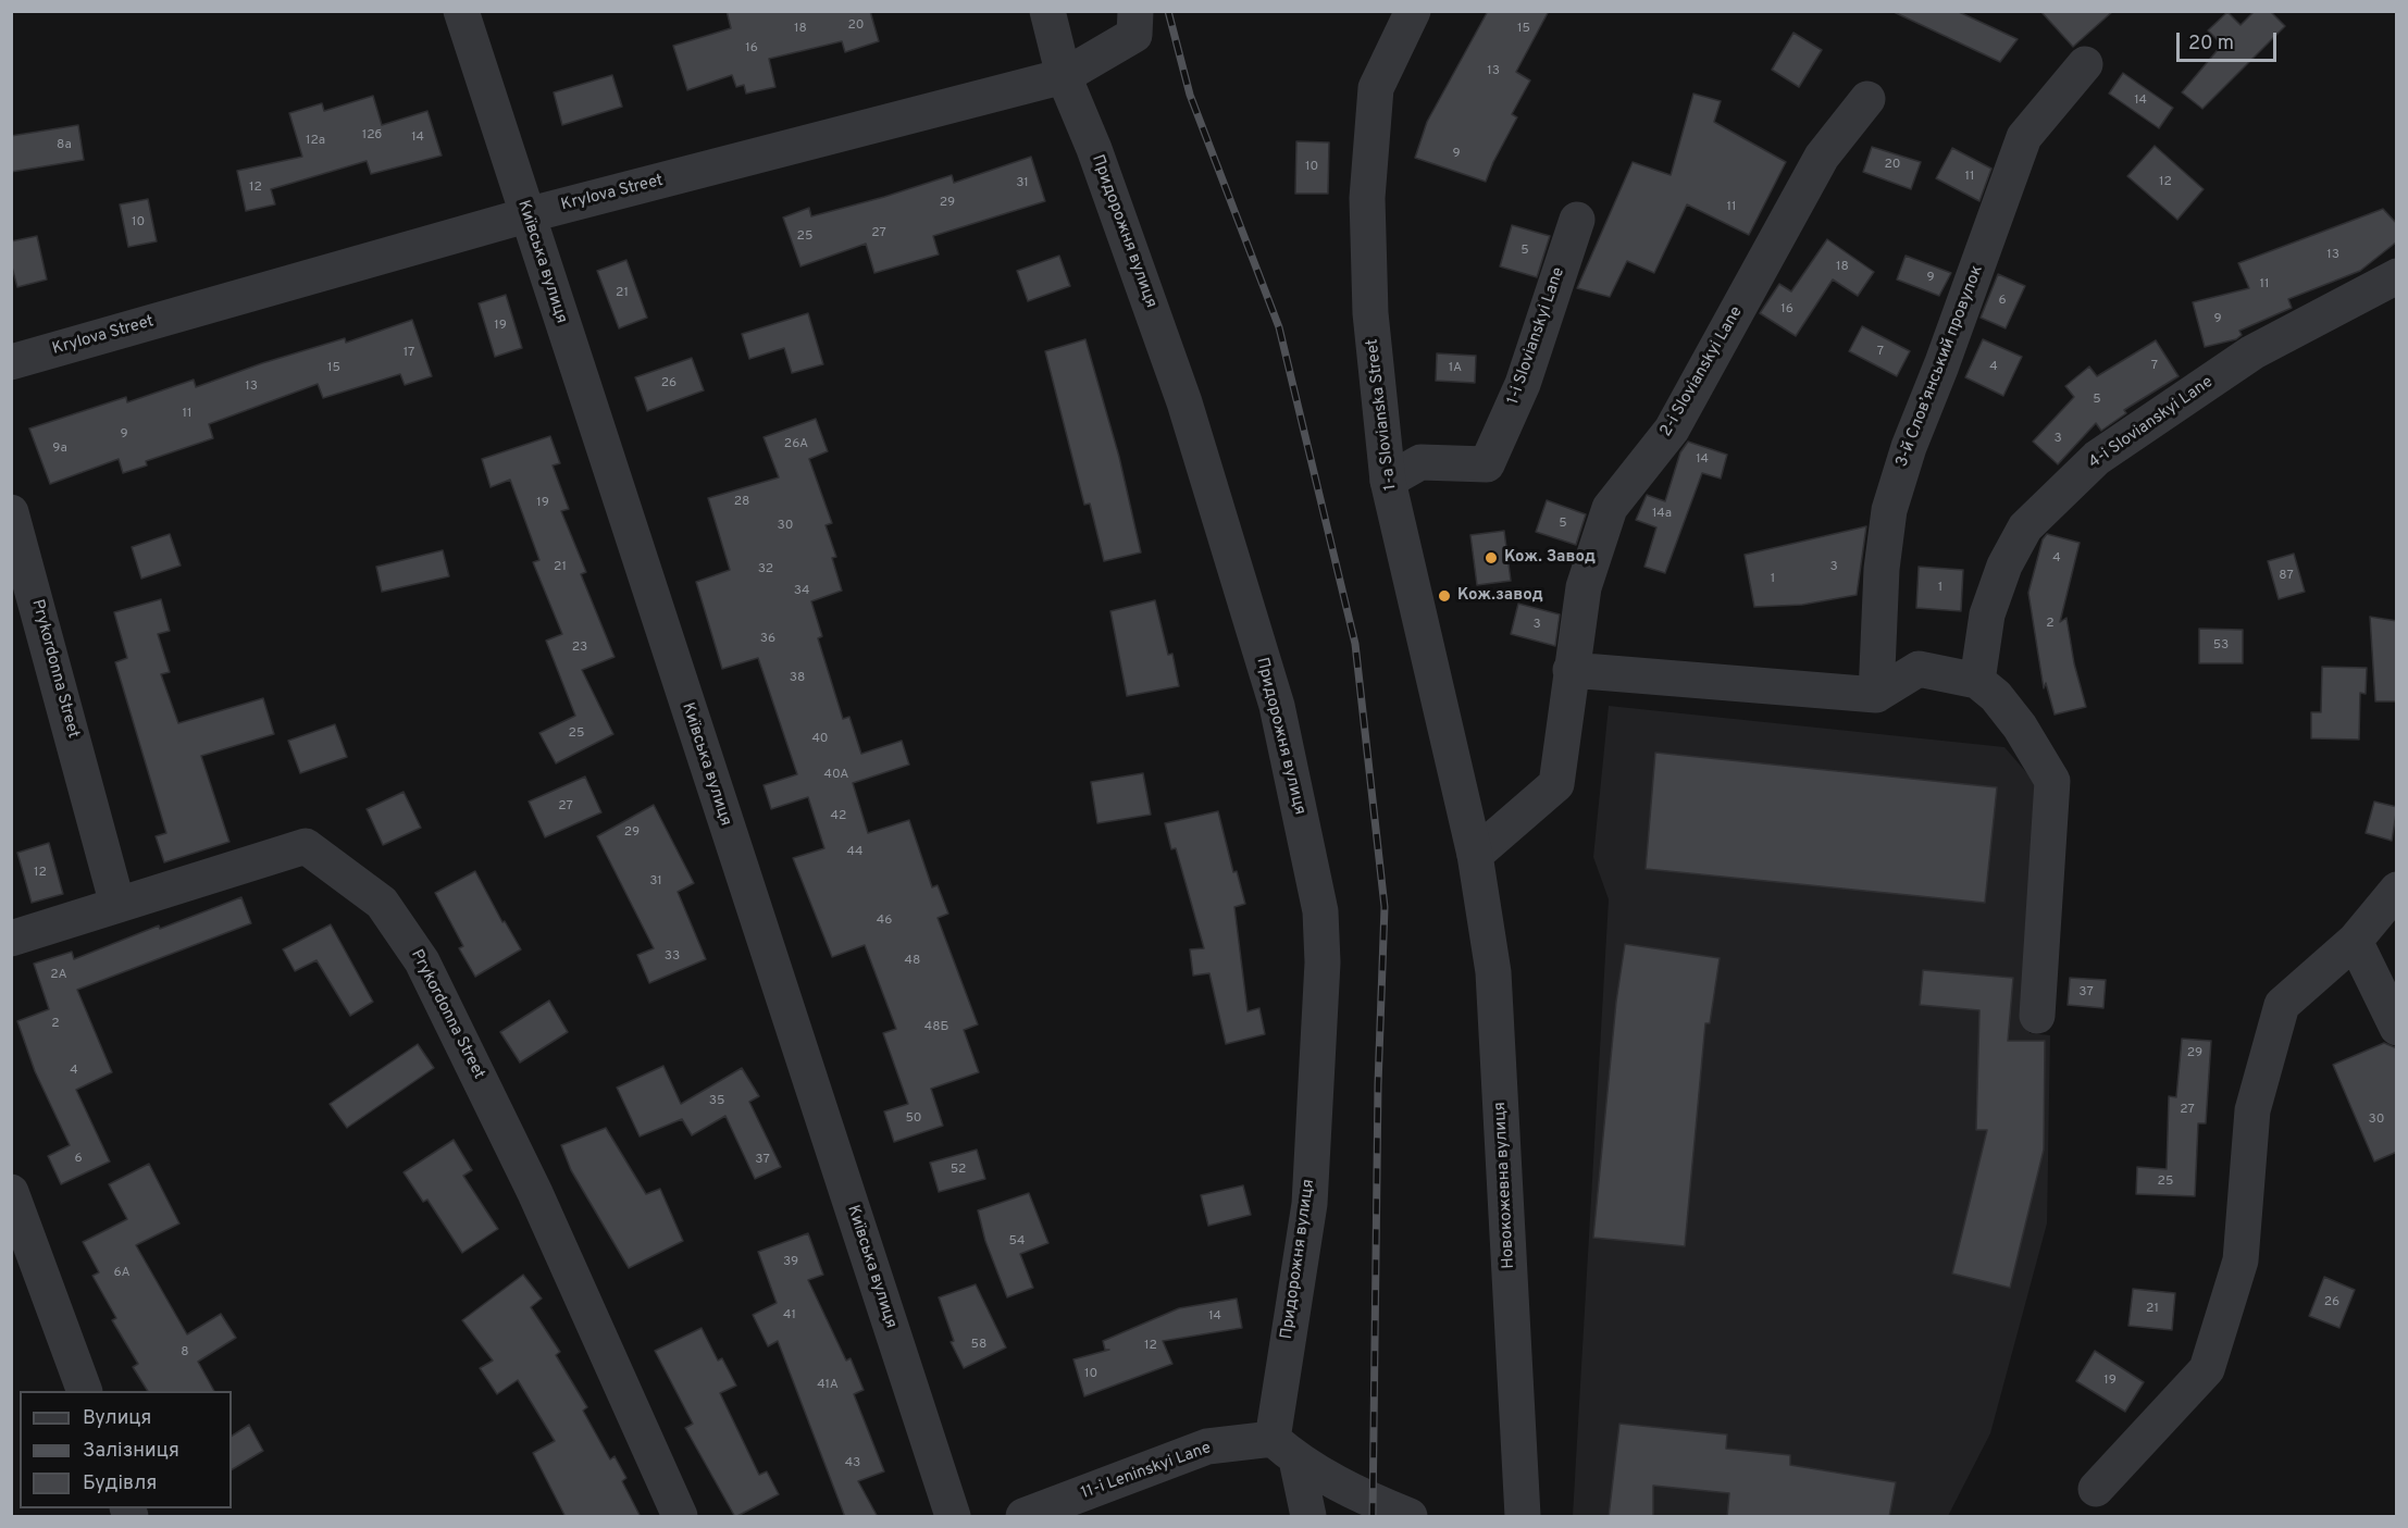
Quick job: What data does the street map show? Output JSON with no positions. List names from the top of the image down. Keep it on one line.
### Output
{"streets":{"street":["Krylova Street","Придорожня вулиця","Київська вулиця","1-i Slovianskyi Lane","3-й Слов’янський провулок","2-i Slovianskyi Lane","1-a Slovianska Street","4-i Slovianskyi Lane","Prykordonna Street","Новокожевна вулиця","11-i Leninskyi Lane"]},"crossings":[["Krylova Street","Придорожня вулиця"],["Krylova Street","Київська вулиця"],["Придорожня вулиця","11-i Leninskyi Lane"],["1-i Slovianskyi Lane","1-a Slovianska Street"],["2-i Slovianskyi Lane","1-a Slovianska Street"],["2-i Slovianskyi Lane","Новокожевна вулиця"],["1-a Slovianska Street","Новокожевна вулиця"]],"places":["Кож. Завод","Кож.завод"],"house_numbers":["20","18","15","16","13","14","12б","14","12а","8а","9","20","10","11","12","31","12","29","11","10","27","25","5","13","18","9","11","21","6","16","9","19","7","17","7","4","15","1А","26","13","5","11","9","3","26А","9а","14","28","19","14а","5","30","4","21","3","32","87","1","1","34","2","3","36","53","23","38","25","40","40А","27","42","29","44","12","31","46","33","48","2А","37","2","48Б","29","4","35","27","50","30","6","37","52","25","54","39","6А","26","21","41","14","58","12","8","10","19","41А","43"],"legend":["Вулиця","Залізниця","Будівля"],"scale_bar":"20 m"}
